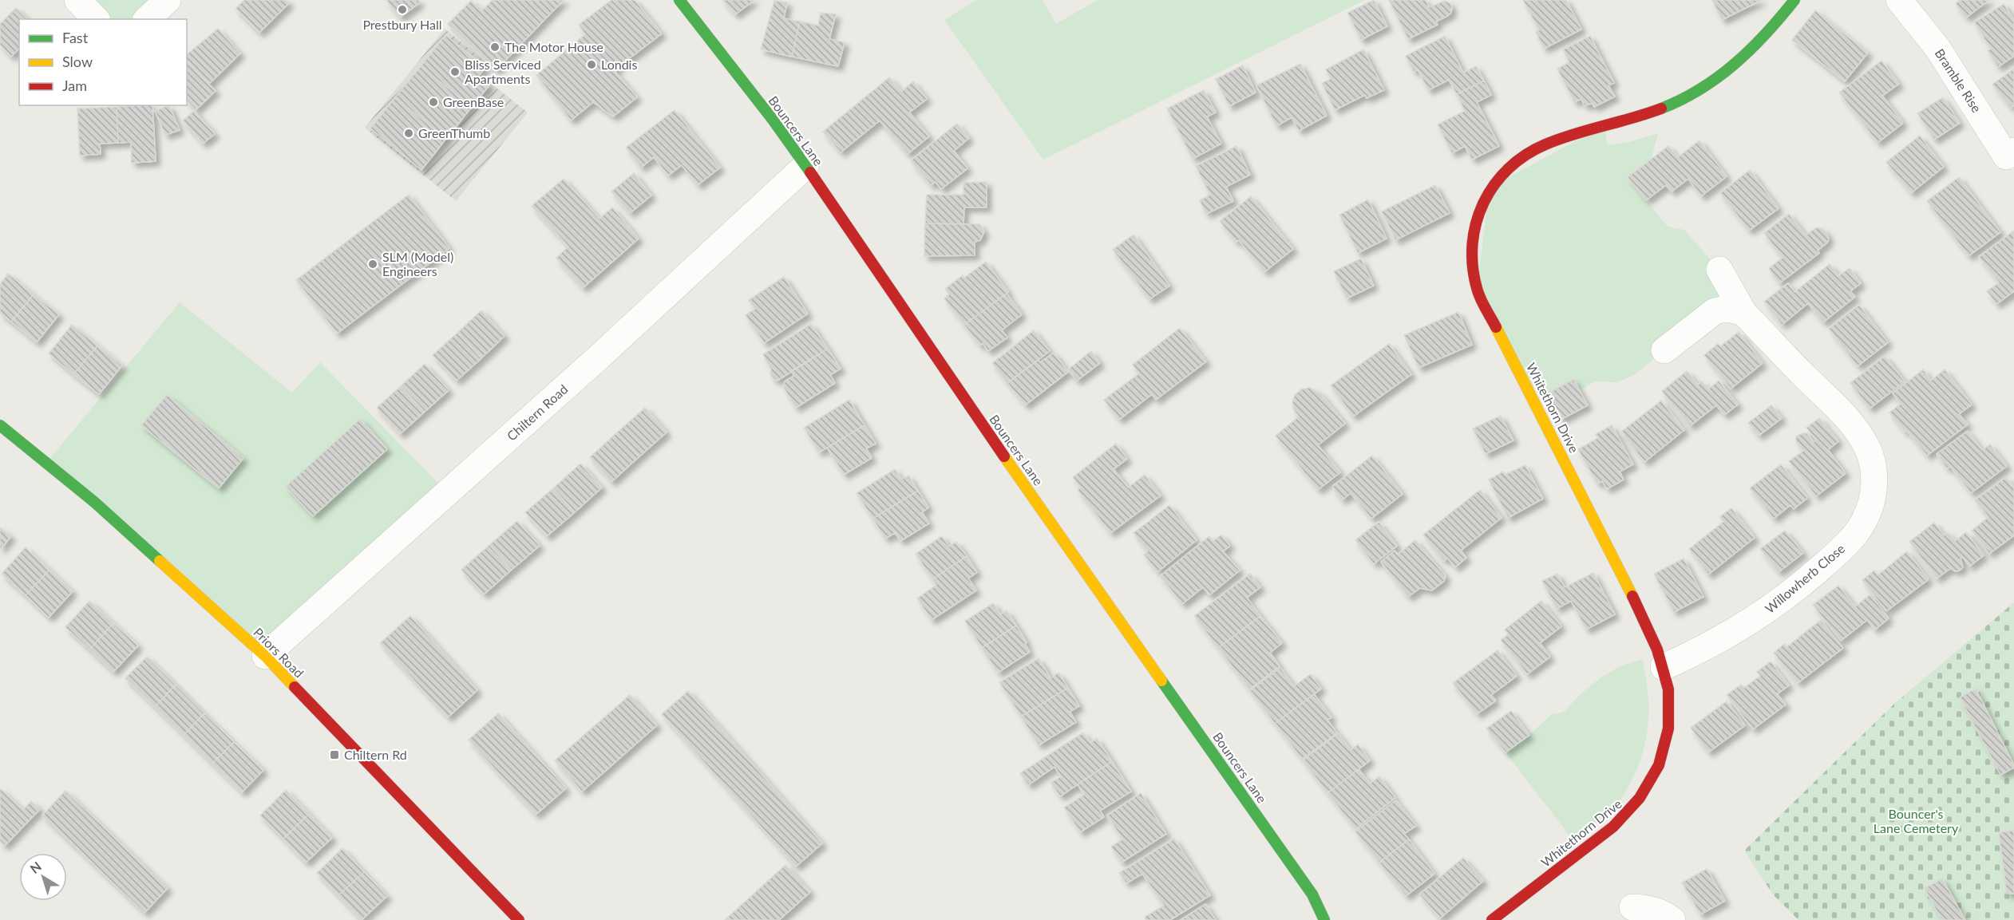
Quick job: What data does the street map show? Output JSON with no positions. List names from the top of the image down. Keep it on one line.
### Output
{"streets":{"street":["Bramble Rise","Bouncers Lane","Whitethorn Drive","Chiltern Road","Willowherb Close","Priors Road"]},"crossings":[["Bouncers Lane","Chiltern Road"],["Whitethorn Drive","Willowherb Close"],["Chiltern Road","Priors Road"]],"parks":["Bouncer's Lane Cemetery"],"places":{"other":["Prestbury Hall","The Motor House","Londis","Bliss Serviced Apartments","GreenBase","GreenThumb","SLM (Model) Engineers"],"transit":["Chiltern Rd"]},"legend":["Fast","Slow","Jam"],"north":"top left"}
